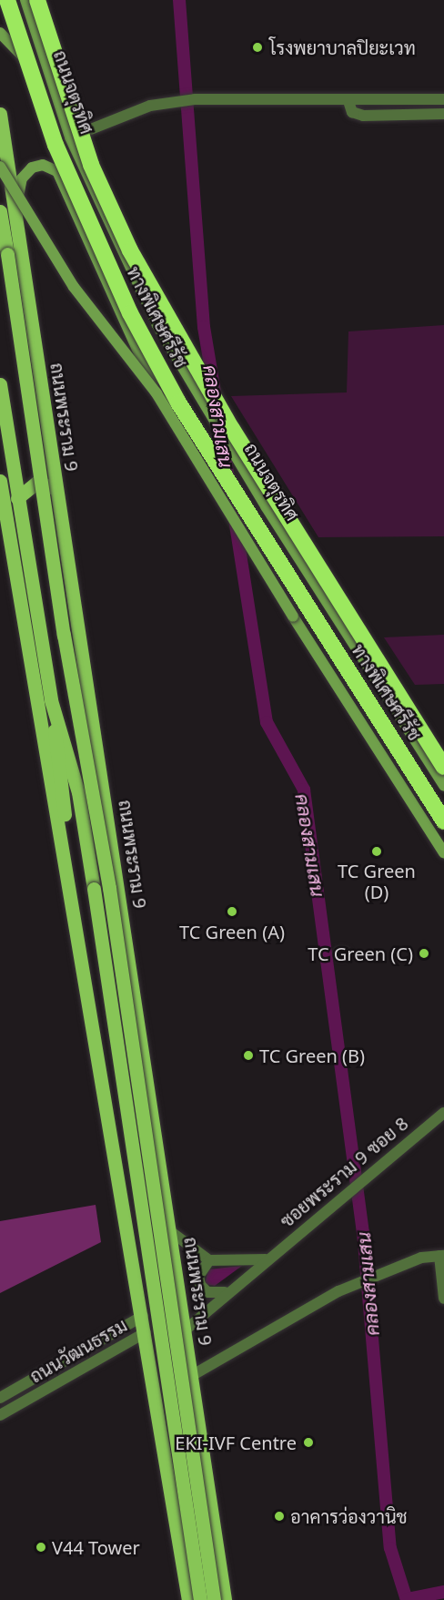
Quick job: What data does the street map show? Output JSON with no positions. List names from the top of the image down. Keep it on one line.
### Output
{"streets":{"highway":["ทางพิเศษศรีรัช"],"main road":["ถนนจตุรทิศ","ถนนพระราม 9"],"street":["ซอยพระราม 9 ซอย 8","ถนนวัฒนธรรม"]},"crossings":[["ถนนพระราม 9","ซอยพระราม 9 ซอย 8"]],"water":["คลองสามเสน"],"places":["โรงพยาบาลปิยะเวท","TC Green (D)","TC Green (A)","TC Green (C)","TC Green (B)","EKI-IVF Centre","อาคารว่องวานิช","V44 Tower"]}
